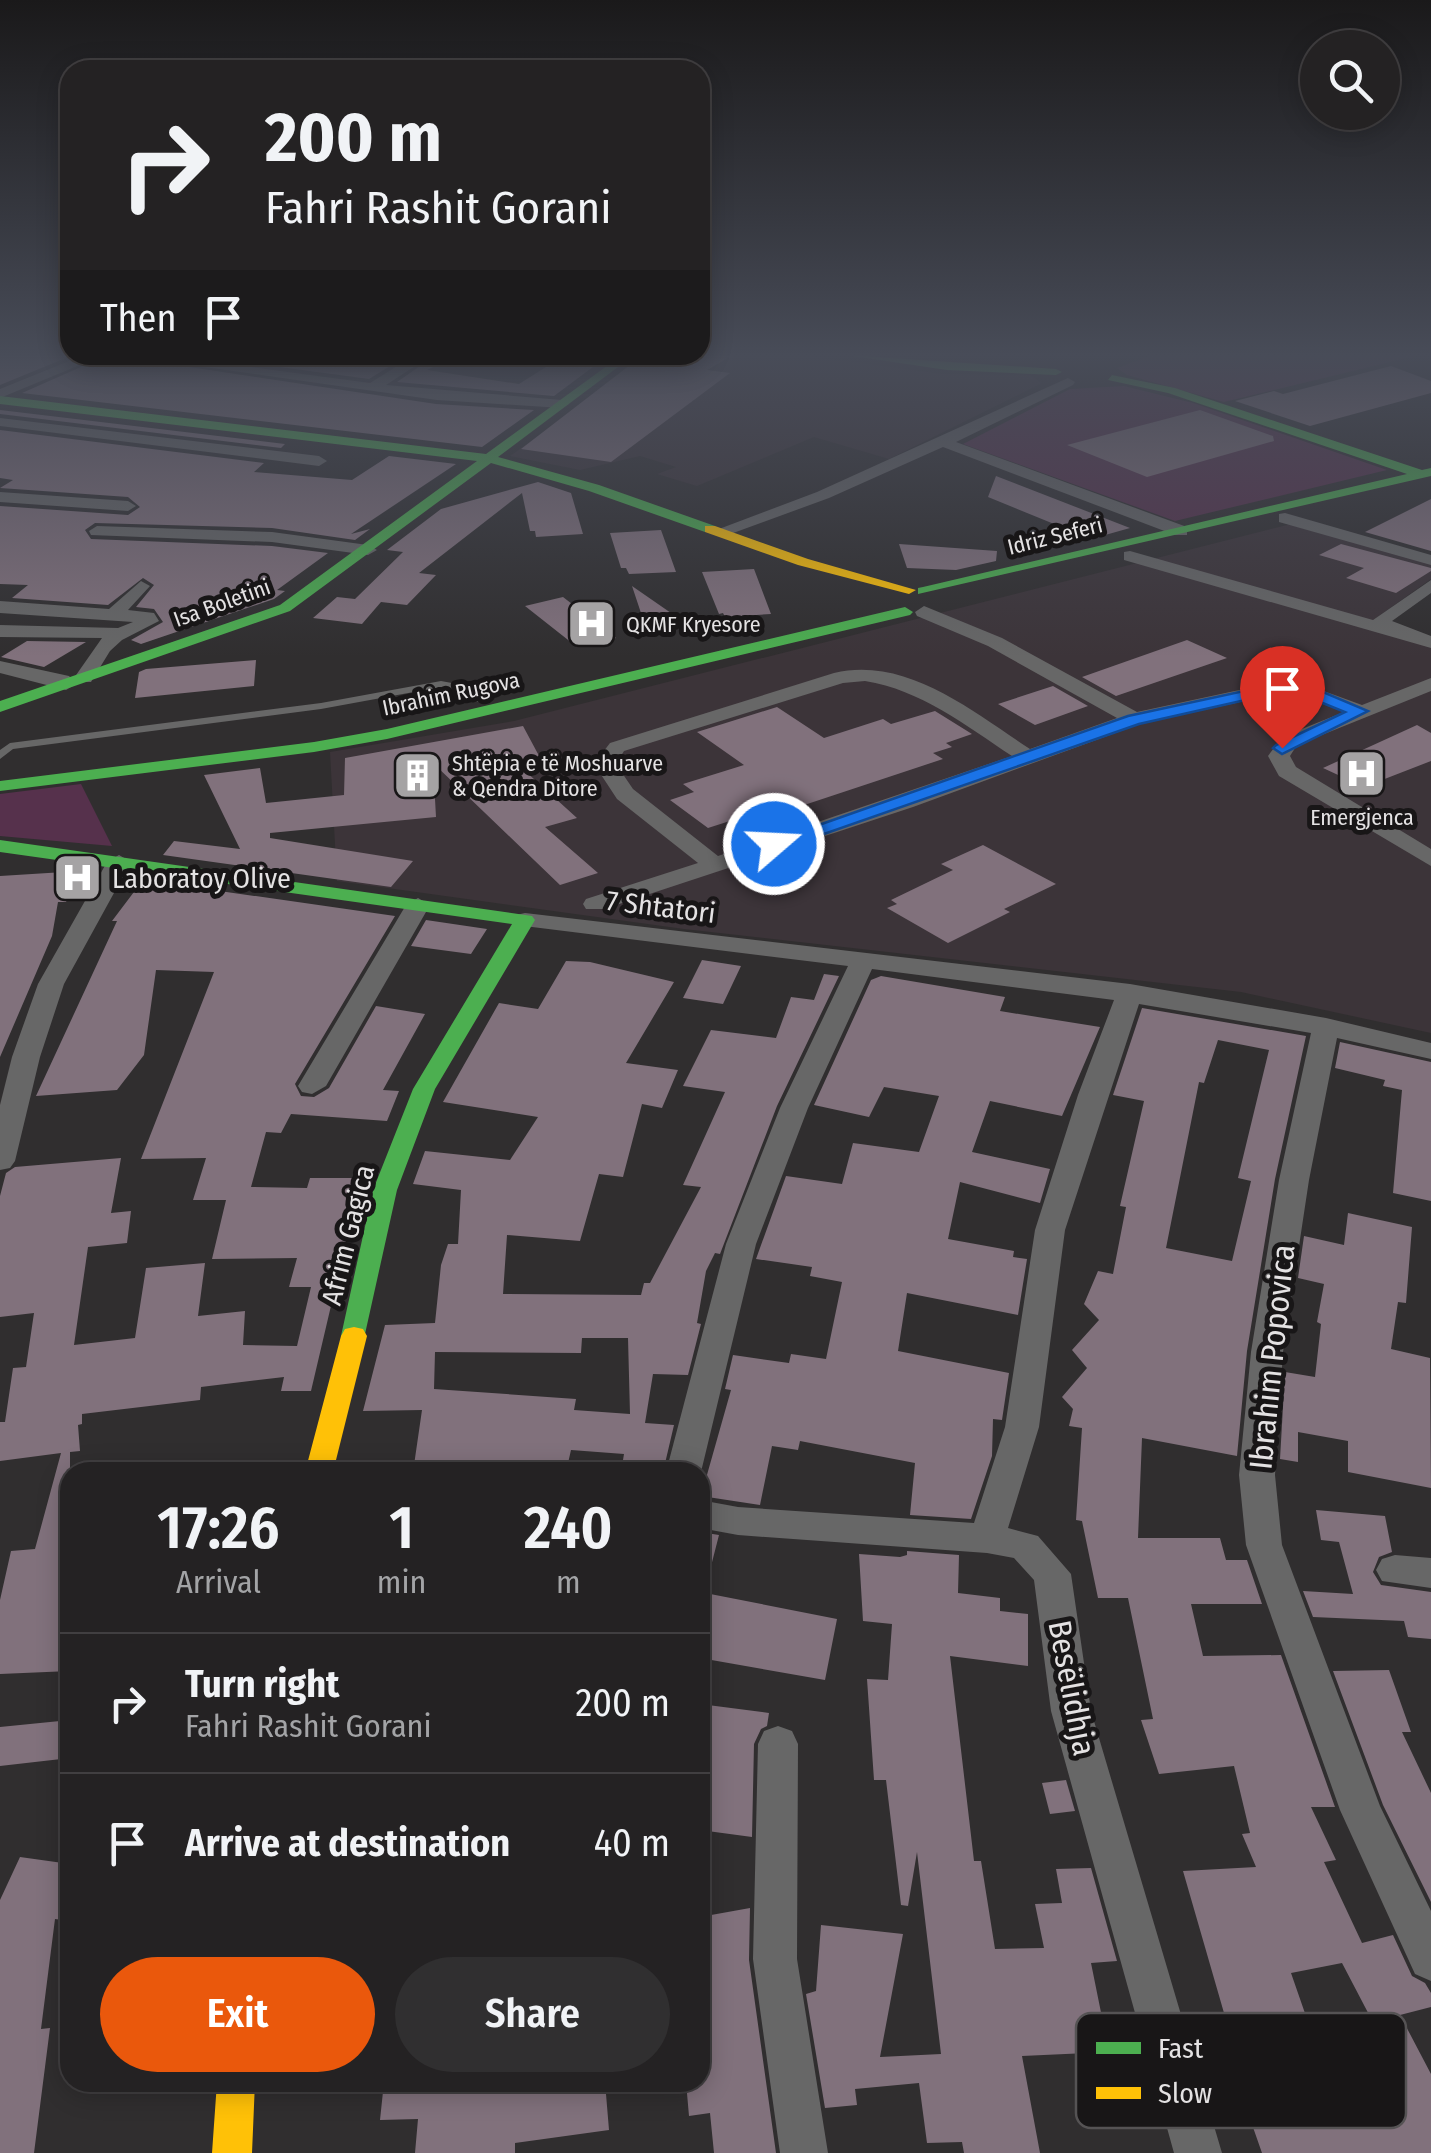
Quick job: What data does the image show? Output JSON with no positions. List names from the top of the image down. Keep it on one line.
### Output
{"streets":{"street":["Idriz Seferi","Isa Boletini","Ibrahim Rugova","7 Shtatori","Afrim Gagica","Ibrahim Popovica","Besëlidhja"]},"crossings":[["Idriz Seferi","Ibrahim Rugova"],["7 Shtatori","Afrim Gagica"],["7 Shtatori","Ibrahim Popovica"]],"places":{"hospital":["QKMF Kryesore","Emergjenca","Laboratoy Olive"],"building":["Shtëpia e të Moshuarve & Qendra Ditore"]},"legend":["Fast","Slow"],"page":{"turn":["200 m","Fahri Rashit Gorani"],"then":"Then","eta":["17:26","Arrival","1","min","240","m"],"list":[{"name":"Turn right","note":"Fahri Rashit Gorani","value":"200 m"},{"name":"Arrive at destination","value":"40 m"}],"buttons":["Exit","Share"]}}
